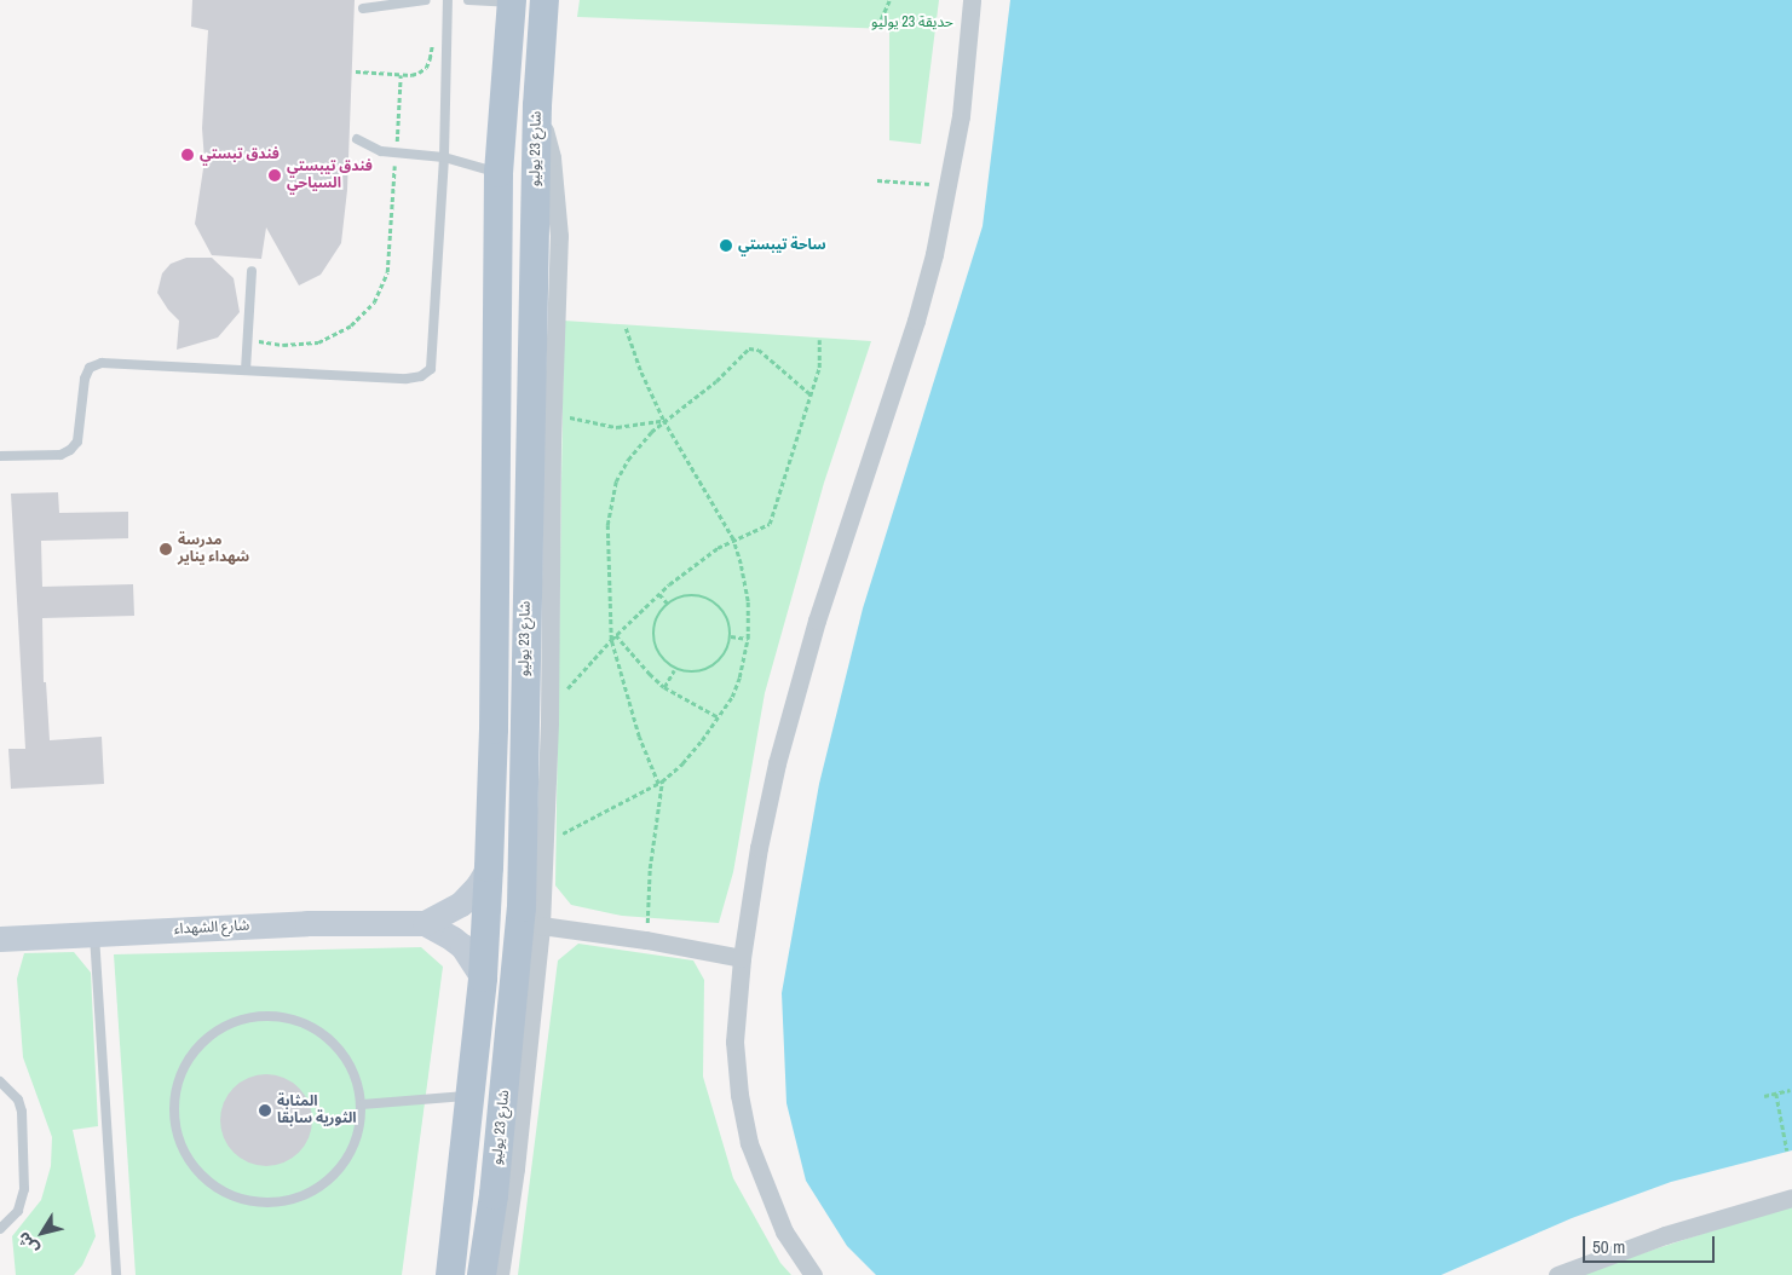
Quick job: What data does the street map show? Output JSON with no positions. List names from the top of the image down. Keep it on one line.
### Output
{"streets":{"main road":["شارع 23 يوليو"],"street":["شارع الشهداء"]},"crossings":[["شارع 23 يوليو","شارع الشهداء"]],"parks":["حديقة 23 يوليو"],"places":["فندق تبستي","فندق تيبستي السياحي","ساحة تيبستي","مدرسة شهداء يناير","المثابة الثورية سابقا"],"scale_bar":"50 m","north":"bottom left"}
